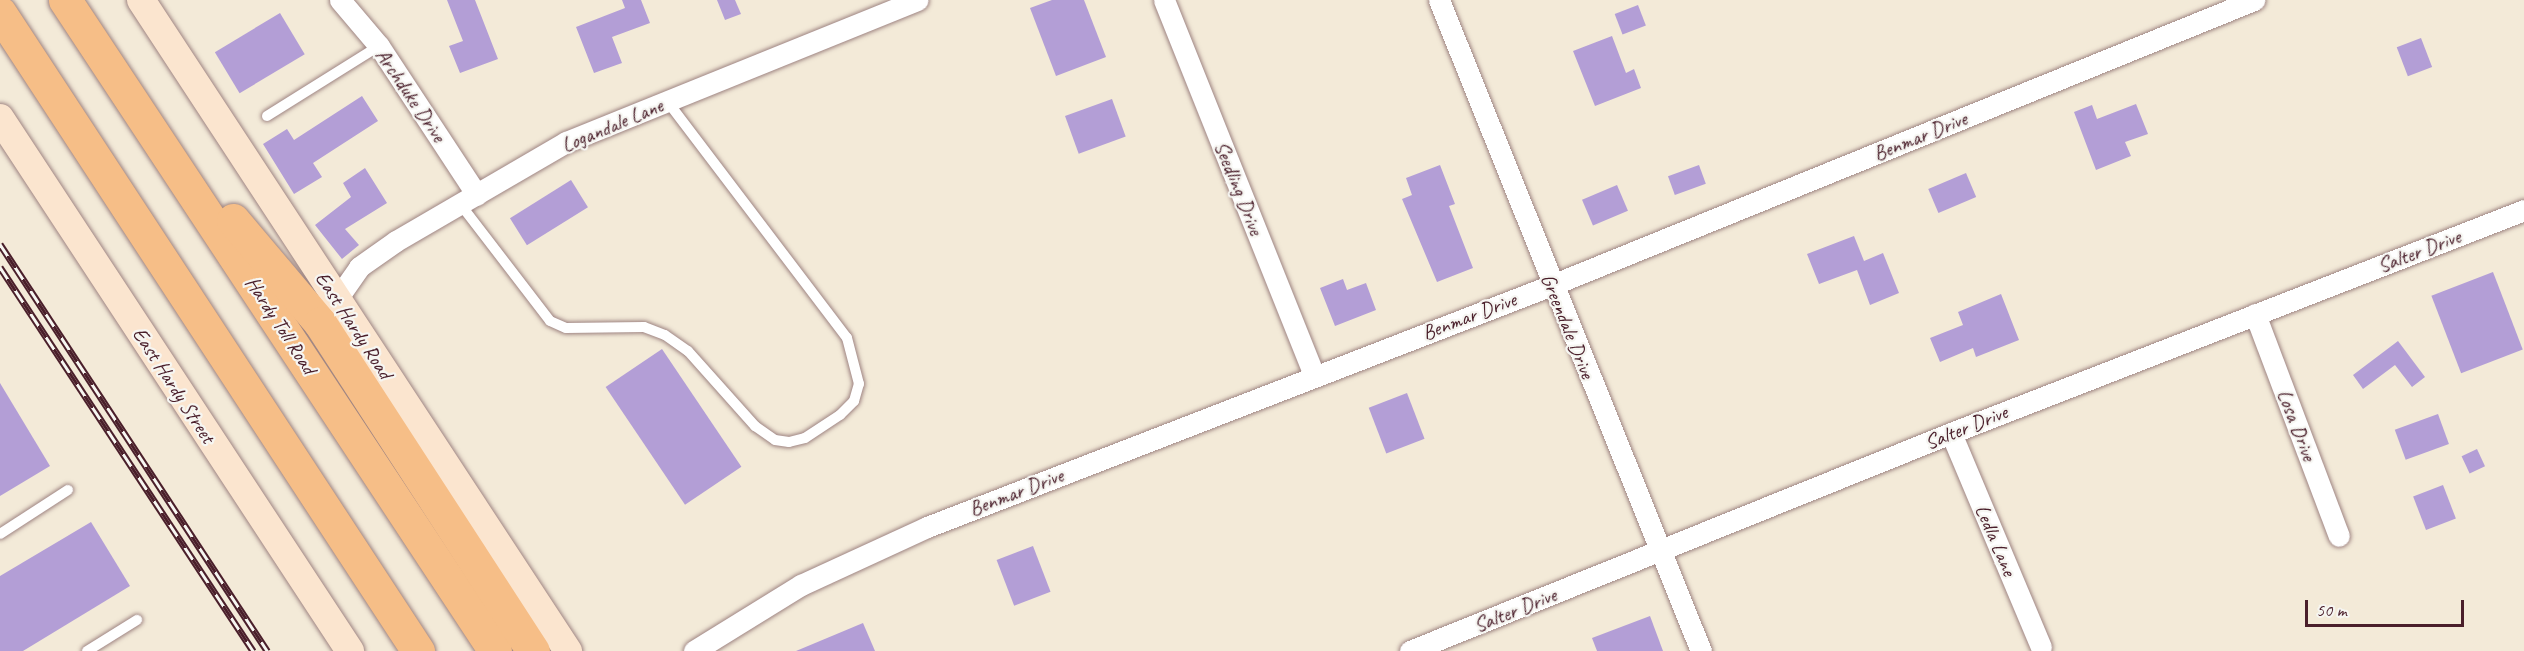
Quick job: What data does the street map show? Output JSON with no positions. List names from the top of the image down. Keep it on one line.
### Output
{"streets":{"highway":["Hardy Toll Road"],"main road":["East Hardy Road","East Hardy Street"],"street":["Archduke Drive","Logandale Lane","Benmar Drive","Seedling Drive","Salter Drive","Greendale Drive","Losa Drive","Ledla Lane"]},"crossings":[["Archduke Drive","Logandale Lane"],["Logandale Lane","East Hardy Road"],["Benmar Drive","Seedling Drive"],["Benmar Drive","Greendale Drive"],["Salter Drive","Greendale Drive"],["Salter Drive","Losa Drive"],["Salter Drive","Ledla Lane"]],"scale_bar":"50 m"}
